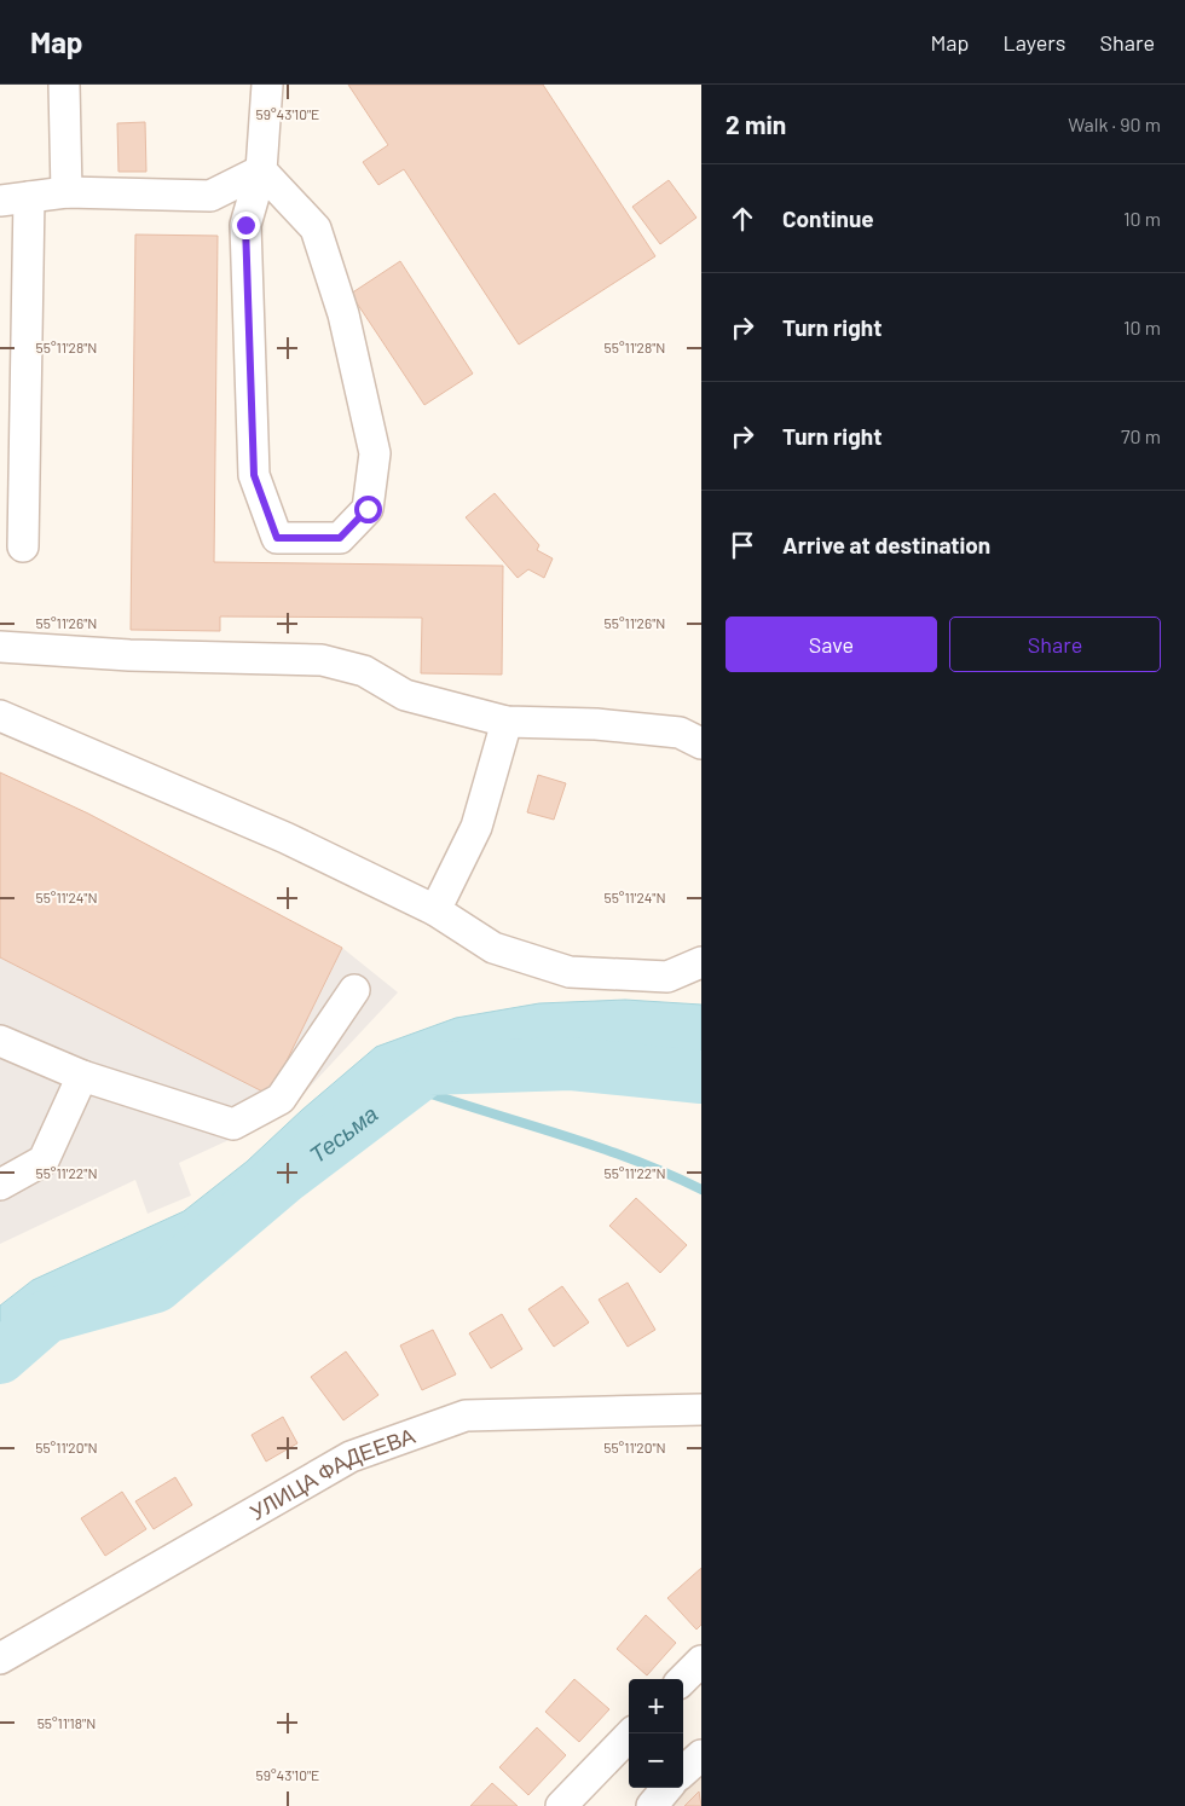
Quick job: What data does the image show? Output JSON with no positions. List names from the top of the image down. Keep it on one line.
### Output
{"streets":{"street":["УЛИЦА ФАДЕЕВА"]},"water":["Тесьма"],"page":{"header":"Map","nav":["Map","Layers","Share"],"heading":["2 min","Walk · 90 m"],"list":[["Continue","10 m"],["Turn right","10 m"],["Turn right","70 m"],"Arrive at destination"],"buttons":["Save","Share"],"map_buttons":["+","−"]},"coordinates":["59°43'10\"E","55°11'28\"N","55°11'26\"N","55°11'24\"N","55°11'22\"N","55°11'20\"N","55°11'18\"N"]}
